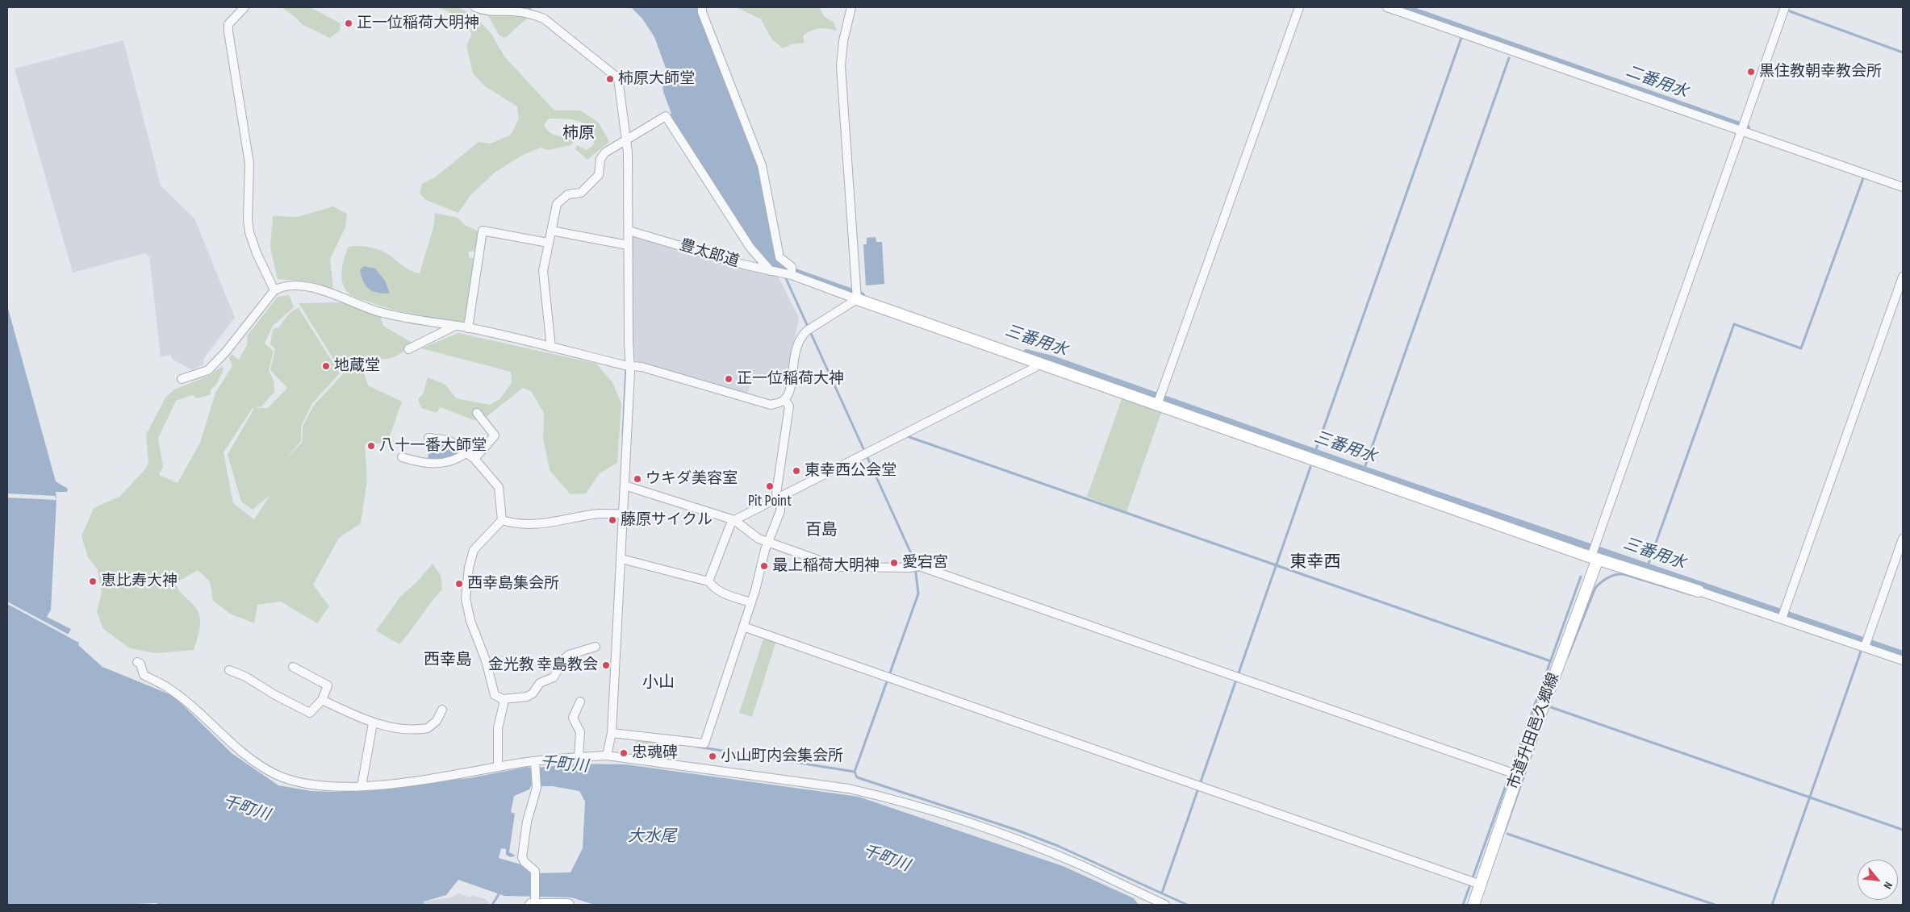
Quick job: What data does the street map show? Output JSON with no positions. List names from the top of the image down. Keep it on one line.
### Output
{"streets":{"street":["豊太郎道","市道升田邑久郷線"]},"districts":["柿原","百島","東幸西","西幸島","小山"],"water":["二番用水","三番用水","千町川","大水尾"],"places":["正一位稲荷大明神","黒住教朝幸教会所","柿原大師堂","地蔵堂","正一位稲荷大神","八十一番大師堂","東幸西公会堂","ウキダ美容室","Pit Point","藤原サイクル","愛宕宮","最上稲荷大明神","恵比寿大神","西幸島集会所","金光教 幸島教会","忠魂碑","小山町内会集会所"],"north":"bottom right"}
